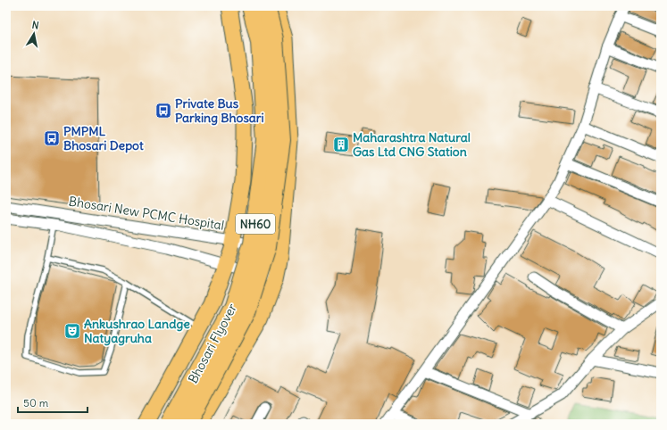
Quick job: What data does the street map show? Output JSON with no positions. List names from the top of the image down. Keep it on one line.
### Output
{"streets":{"highway":["NH60","Bhosari Flyover"],"street":["Bhosari New PCMC Hospital"]},"places":{"bus stop":["Private Bus Parking Bhosari","PMPML Bhosari Depot"],"building":["Maharashtra Natural Gas Ltd CNG Station"],"theatre":["Ankushrao Landge Natyagruha"]},"scale_bar":"50 m","north":"top"}
